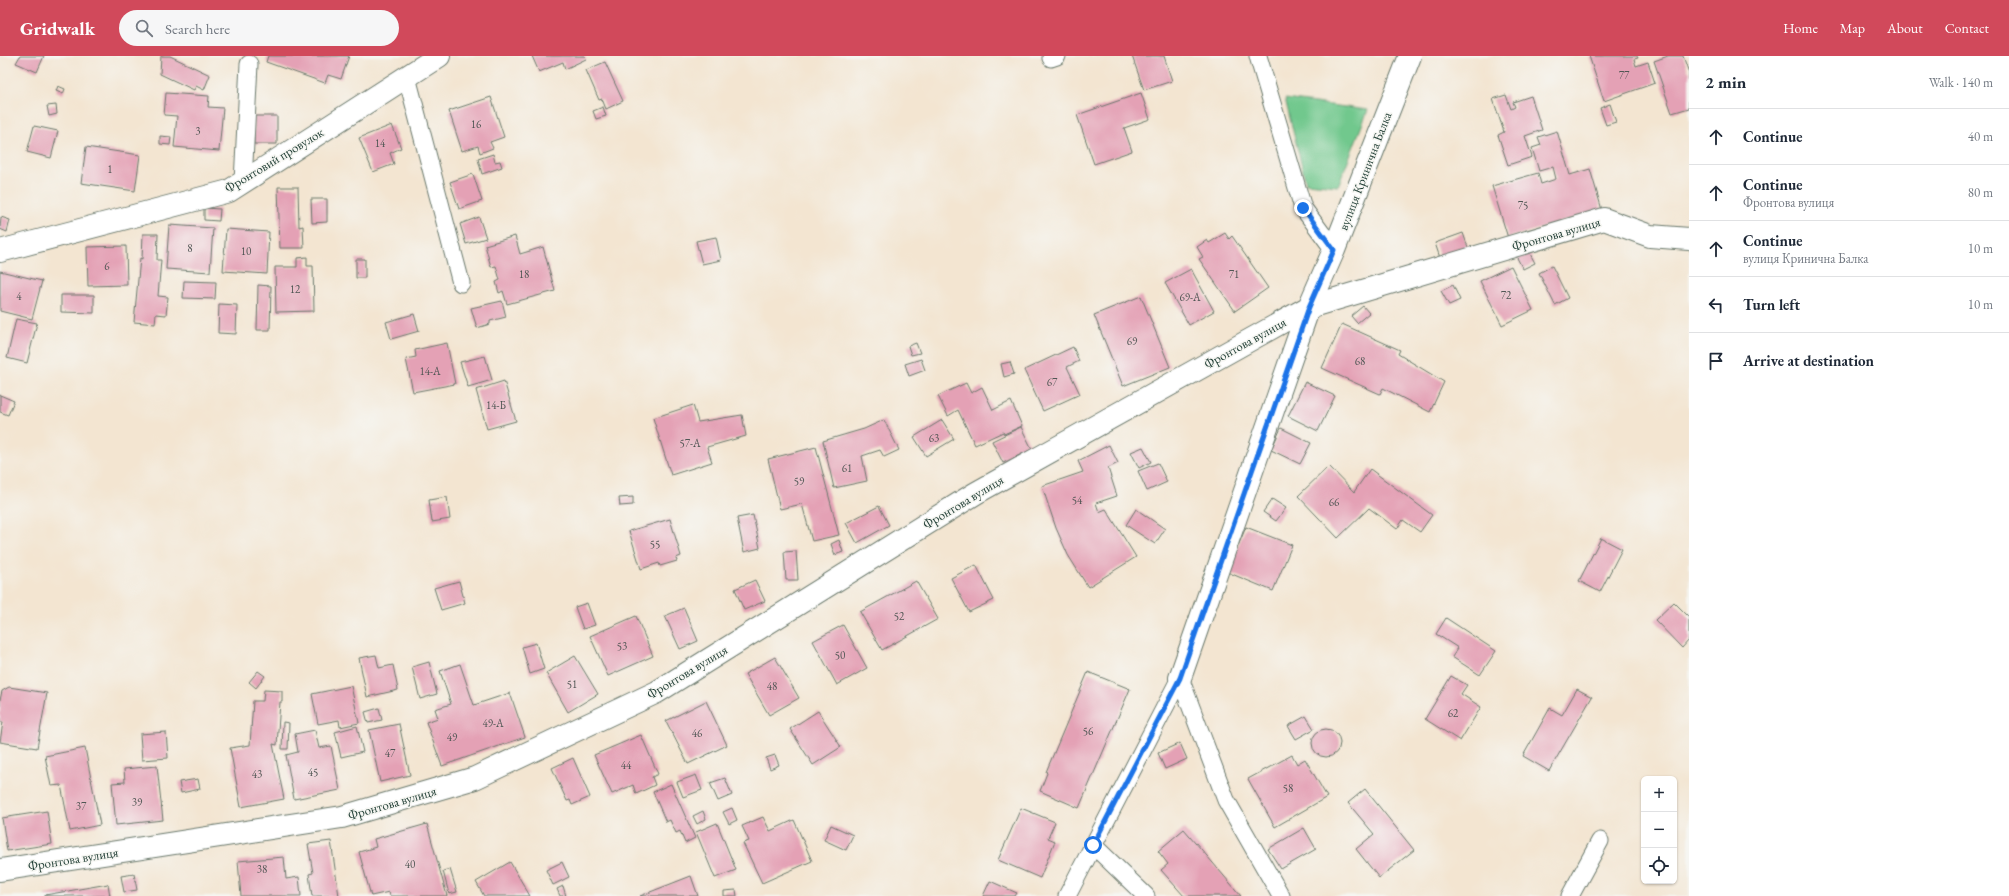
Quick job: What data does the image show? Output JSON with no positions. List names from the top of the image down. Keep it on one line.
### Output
{"streets":{"street":["Фронтовий провулок","вулиця Кринична Балка","Фронтова вулиця"]},"crossings":[["вулиця Кринична Балка","Фронтова вулиця"]],"house_numbers":["77","16","3","14","1","75","8","10","6","18","71","12","72","4","69-А","69","68","14-А","67","14-Б","63","57-А","61","59","54","66","55","52","53","50","51","48","62","49-А","56","46","49","47","44","45","43","58","39","37","40","38"],"page":{"header":"Gridwalk","search":"Search here","nav":["Home","Map","About","Contact"],"heading":["2 min","Walk · 140 m"],"list":[["Continue","40 m"],["Continue","Фронтова вулиця","80 m"],["Continue","вулиця Кринична Балка","10 m"],["Turn left","10 m"],"Arrive at destination"],"map_buttons":["+","−"]}}
